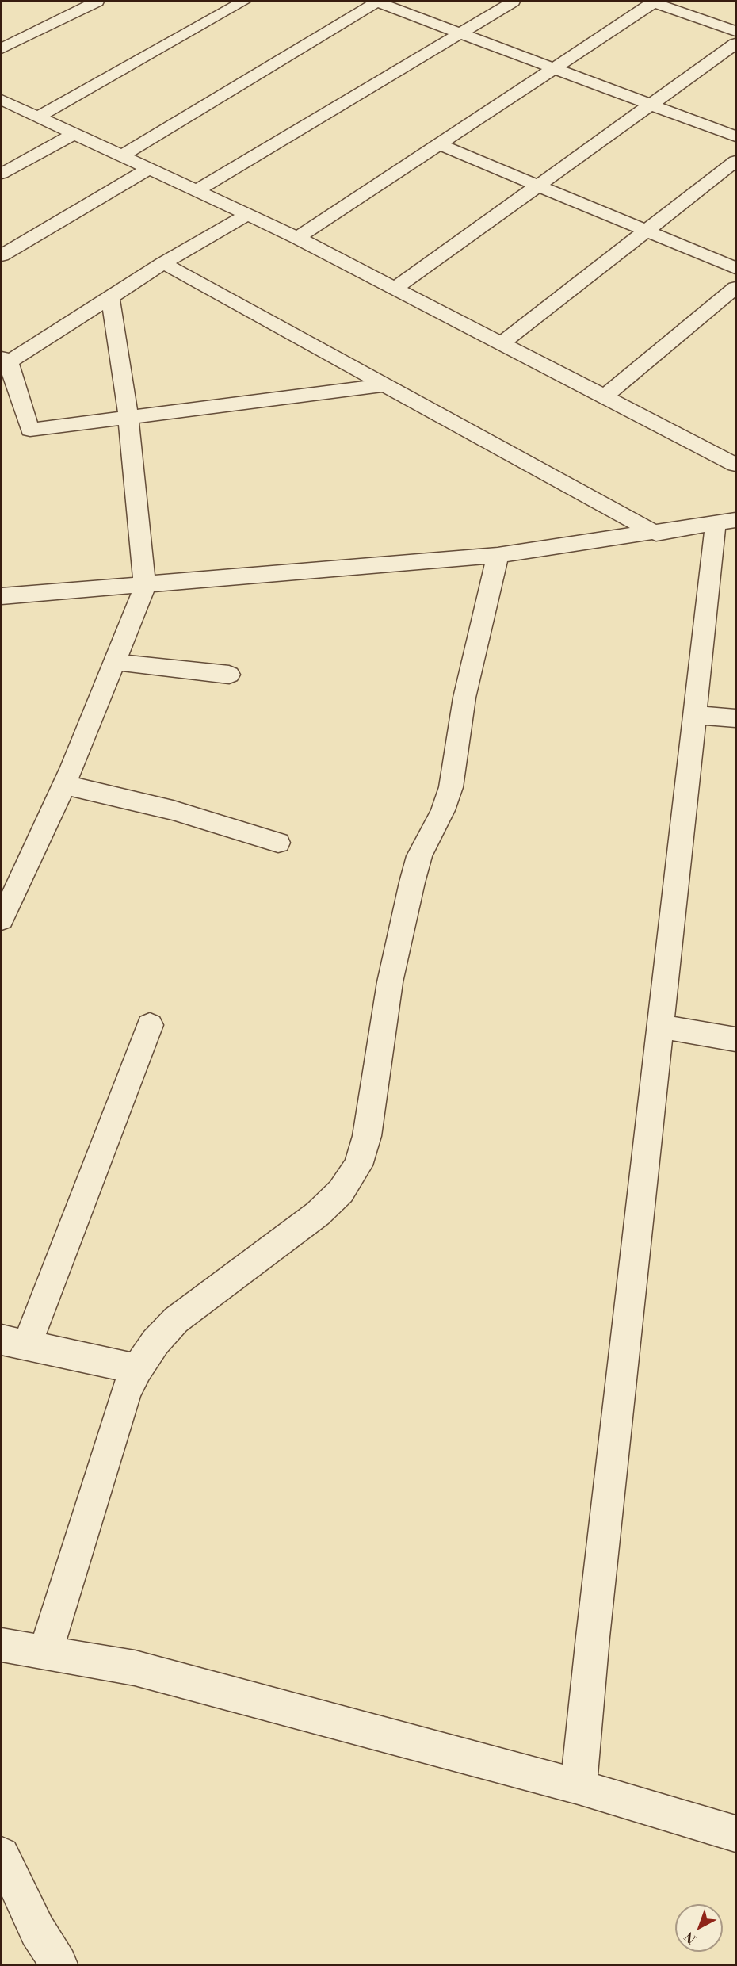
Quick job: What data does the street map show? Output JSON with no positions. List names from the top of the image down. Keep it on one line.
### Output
{"north":"bottom left"}
